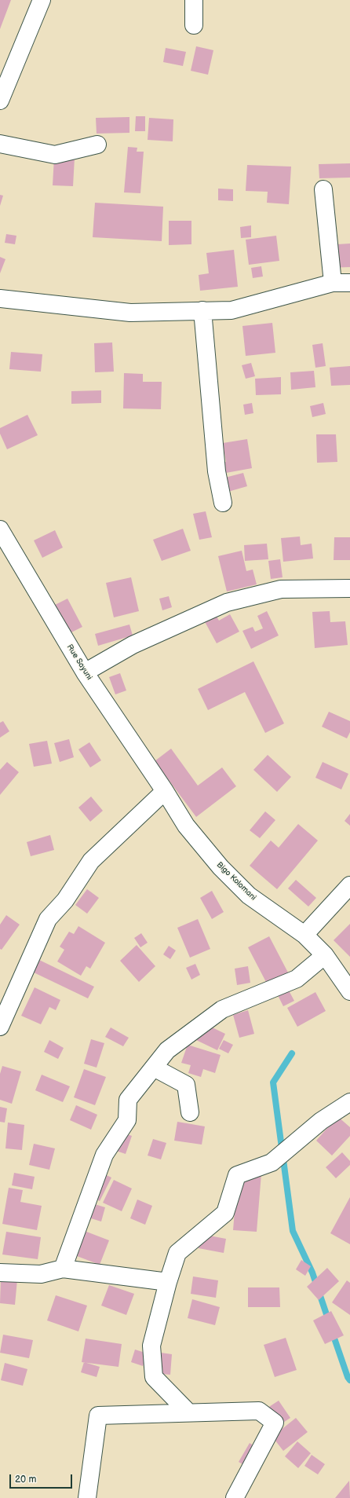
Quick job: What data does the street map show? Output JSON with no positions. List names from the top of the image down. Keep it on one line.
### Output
{"streets":{"street":["Rue Sayuni","Bigo Kolomani"]},"crossings":[["Rue Sayuni","Bigo Kolomani"]],"scale_bar":"20 m"}
